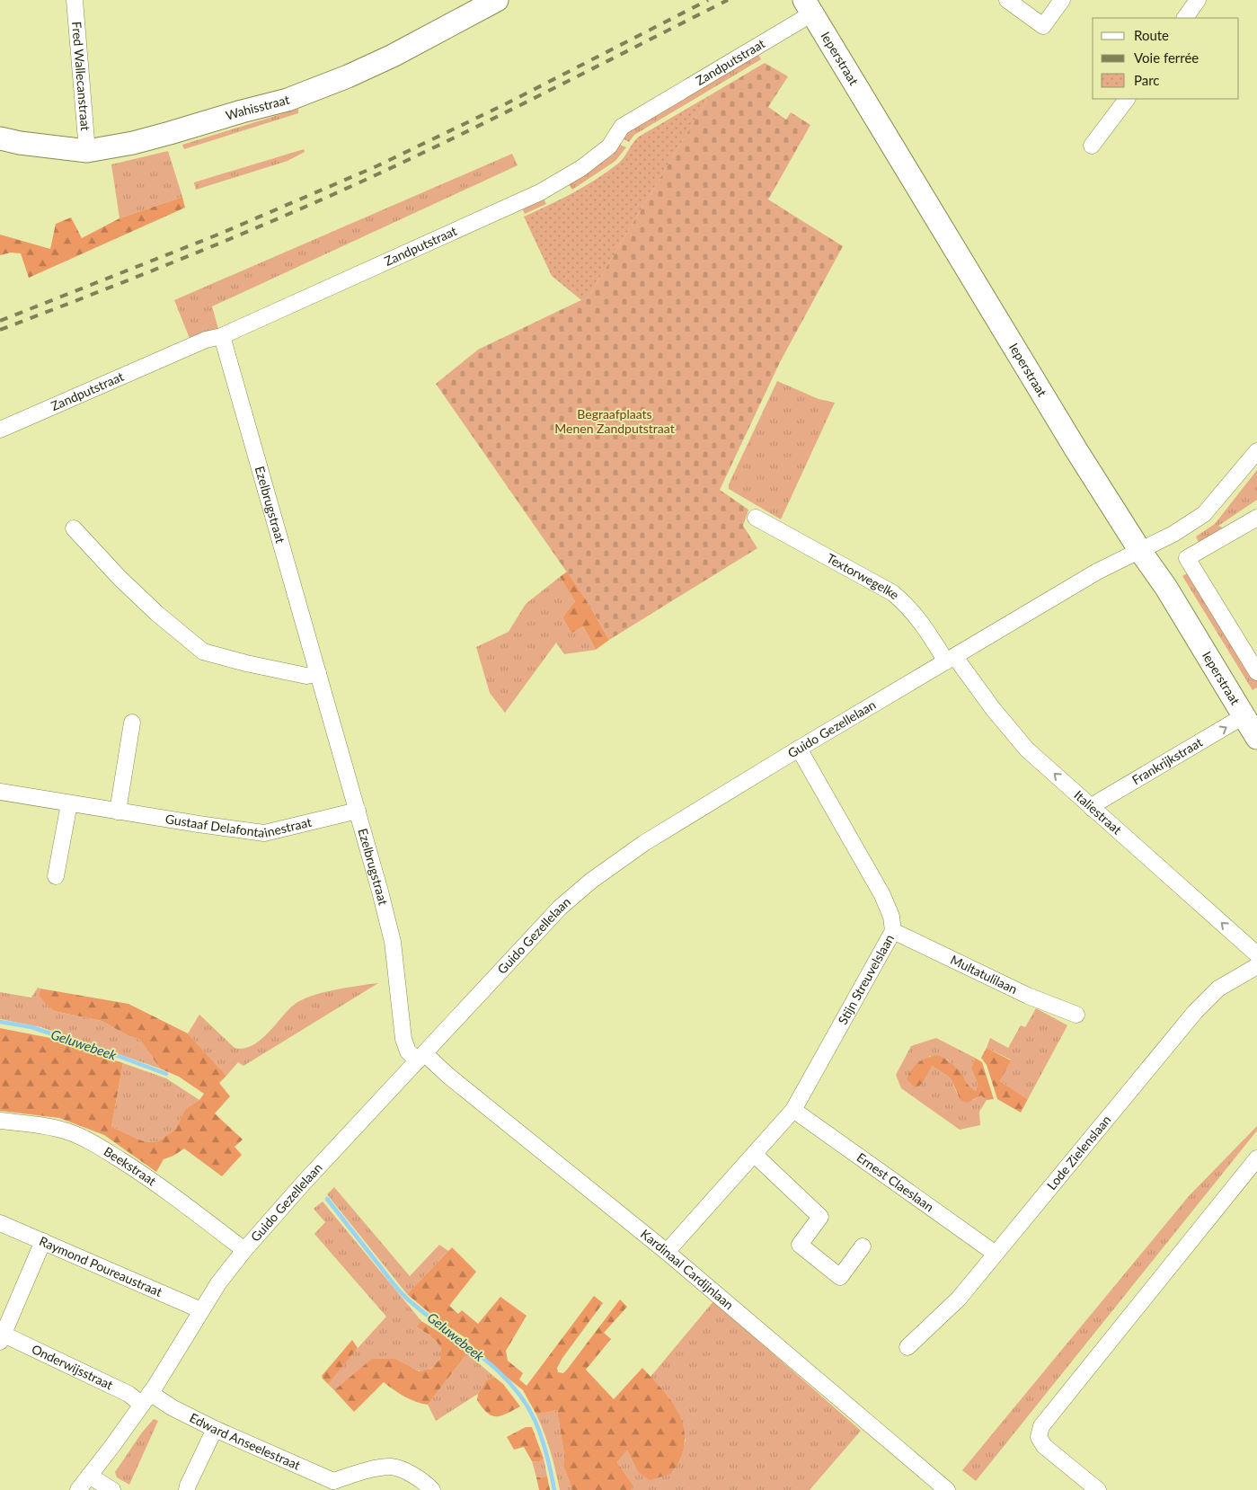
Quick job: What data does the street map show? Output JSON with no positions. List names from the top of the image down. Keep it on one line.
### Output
{"streets":{"street":["Ieperstraat","Zandputstraat","Fred Wallecanstraat","Wahisstraat","Ezelbrugstraat","Textorwegelke","Guido Gezellelaan","Frankrijkstraat","Italiestraat","Gustaaf Delafontainestraat","Multatulilaan","Stijn Streuvelslaan","Lode Zielenslaan","Beekstraat","Ernest Claeslaan","Raymond Poureaustraat","Kardinaal Cardijnlaan","Onderwijsstraat","Edward Anseelestraat"]},"crossings":[["Ieperstraat","Zandputstraat"],["Ieperstraat","Guido Gezellelaan"],["Ieperstraat","Frankrijkstraat"],["Zandputstraat","Ezelbrugstraat"],["Fred Wallecanstraat","Wahisstraat"],["Ezelbrugstraat","Guido Gezellelaan"],["Ezelbrugstraat","Gustaaf Delafontainestraat"],["Ezelbrugstraat","Kardinaal Cardijnlaan"],["Textorwegelke","Guido Gezellelaan"],["Textorwegelke","Italiestraat"],["Guido Gezellelaan","Italiestraat"],["Guido Gezellelaan","Stijn Streuvelslaan"],["Guido Gezellelaan","Beekstraat"],["Guido Gezellelaan","Raymond Poureaustraat"],["Guido Gezellelaan","Kardinaal Cardijnlaan"],["Guido Gezellelaan","Onderwijsstraat"],["Guido Gezellelaan","Edward Anseelestraat"],["Frankrijkstraat","Italiestraat"],["Multatulilaan","Stijn Streuvelslaan"],["Stijn Streuvelslaan","Ernest Claeslaan"],["Stijn Streuvelslaan","Kardinaal Cardijnlaan"],["Lode Zielenslaan","Ernest Claeslaan"],["Onderwijsstraat","Edward Anseelestraat"]],"one_way":["Frankrijkstraat","Italiestraat"],"water":["Geluwebeek"],"parks":["Begraafplaats Menen Zandputstraat"],"legend":["Route","Voie ferrée","Parc"]}
